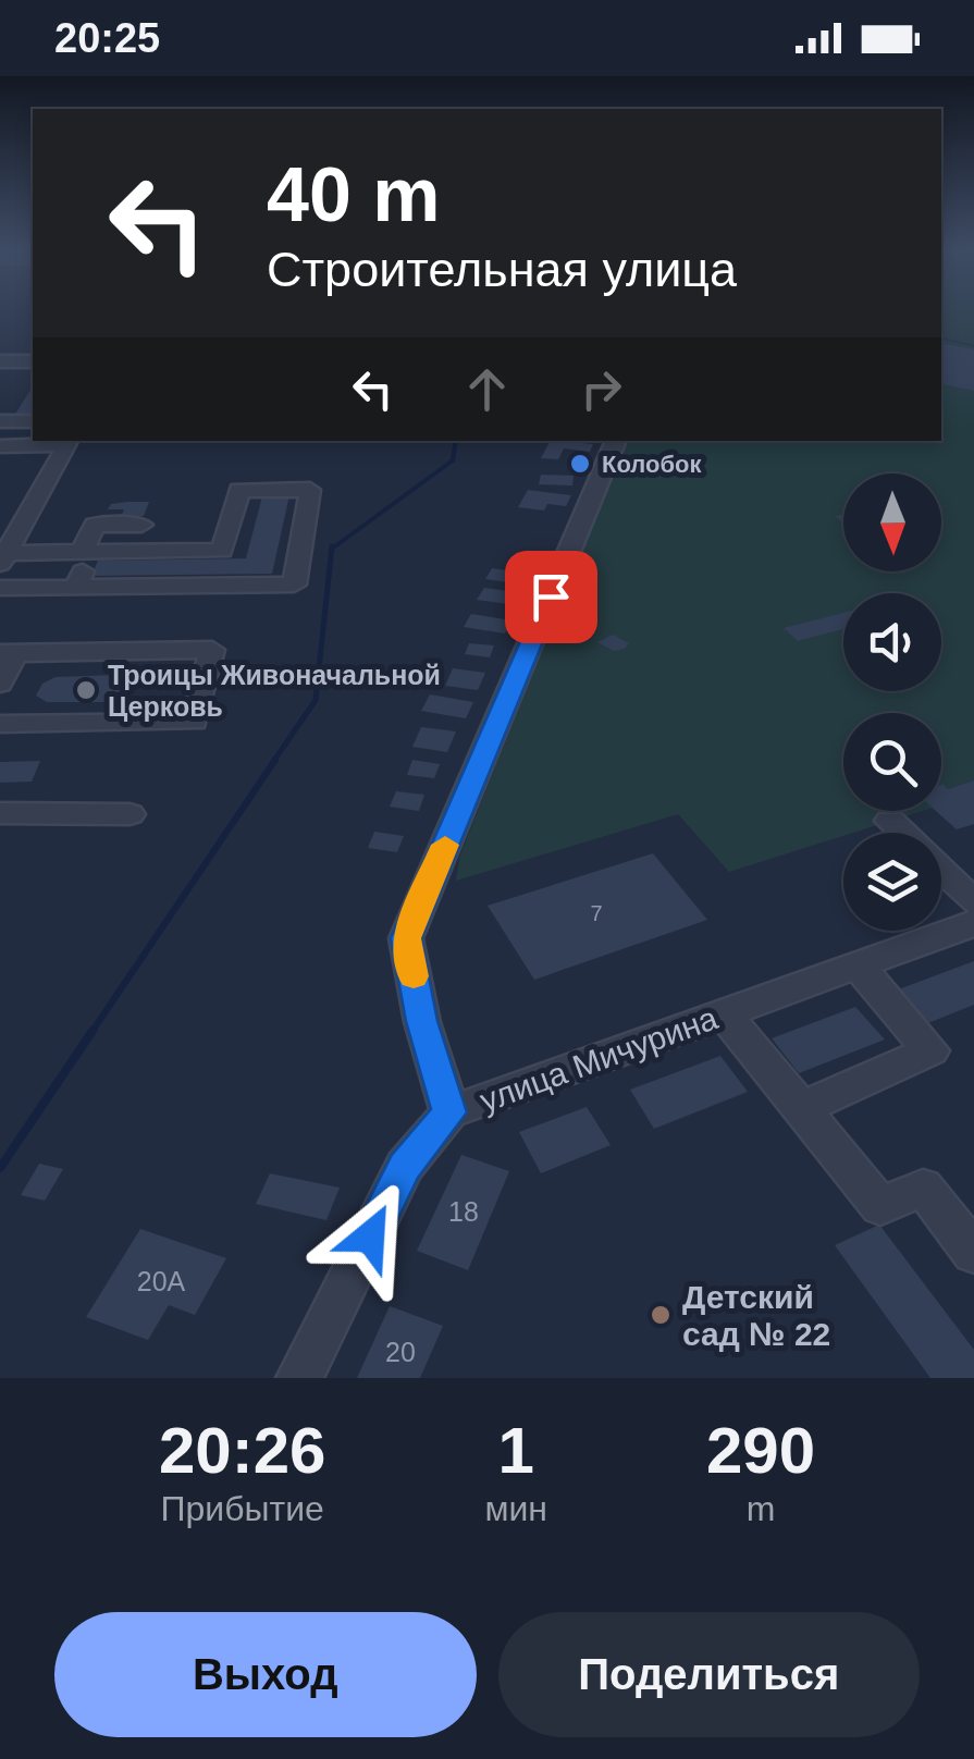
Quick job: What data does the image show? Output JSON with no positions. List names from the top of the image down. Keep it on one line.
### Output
{"streets":{"street":["улица Мичурина"]},"places":["Колобок","Троицы Живоначальной Церковь","Детский сад № 22"],"house_numbers":["7","18","20А","20"],"north":"bottom","page":{"status":"20:25","turn":["40 m","Строительная улица"],"eta":["20:26","Прибытие","1","мин","290","m"],"buttons":["Выход","Поделиться"]}}
